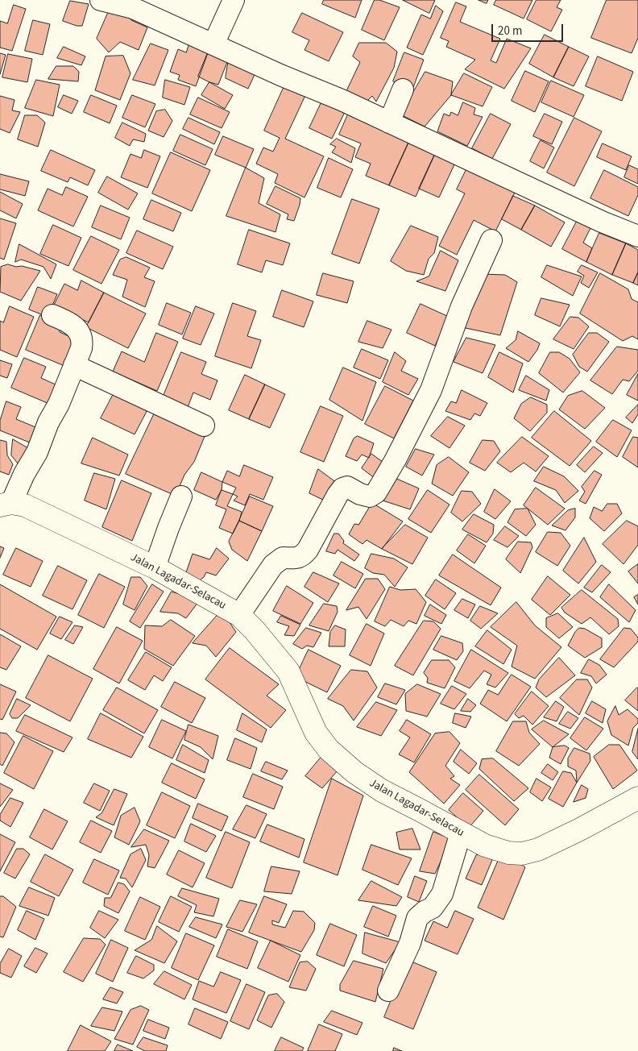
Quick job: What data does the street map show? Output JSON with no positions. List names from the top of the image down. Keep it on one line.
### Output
{"streets":{"street":["Jalan Lagadar-Selacau"]},"scale_bar":"20 m"}
